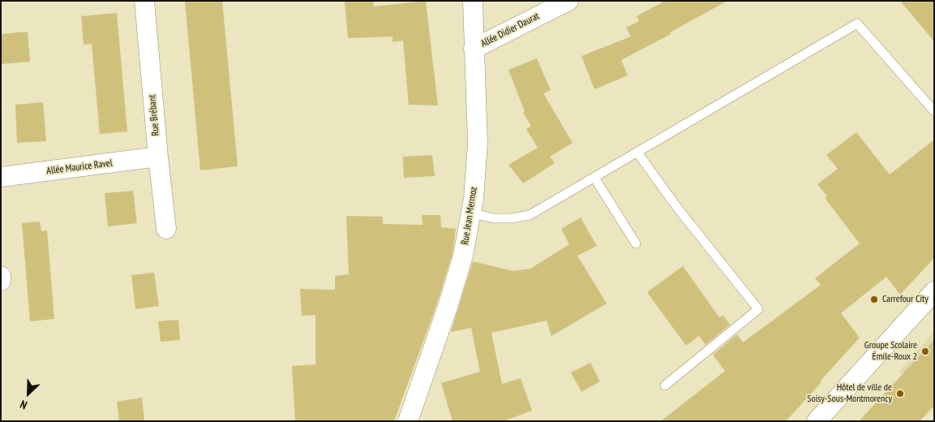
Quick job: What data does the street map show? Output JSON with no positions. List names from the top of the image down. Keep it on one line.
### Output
{"streets":{"street":["Allée Didier Daurat","Rue Brébant","Allée Maurice Ravel","Rue Jean Mermoz"]},"crossings":[["Allée Didier Daurat","Rue Jean Mermoz"],["Rue Brébant","Allée Maurice Ravel"]],"places":["Carrefour City","Groupe Scolaire Émile-Roux 2","Hôtel de ville de Soisy-Sous-Montmorency"],"north":"bottom left"}
